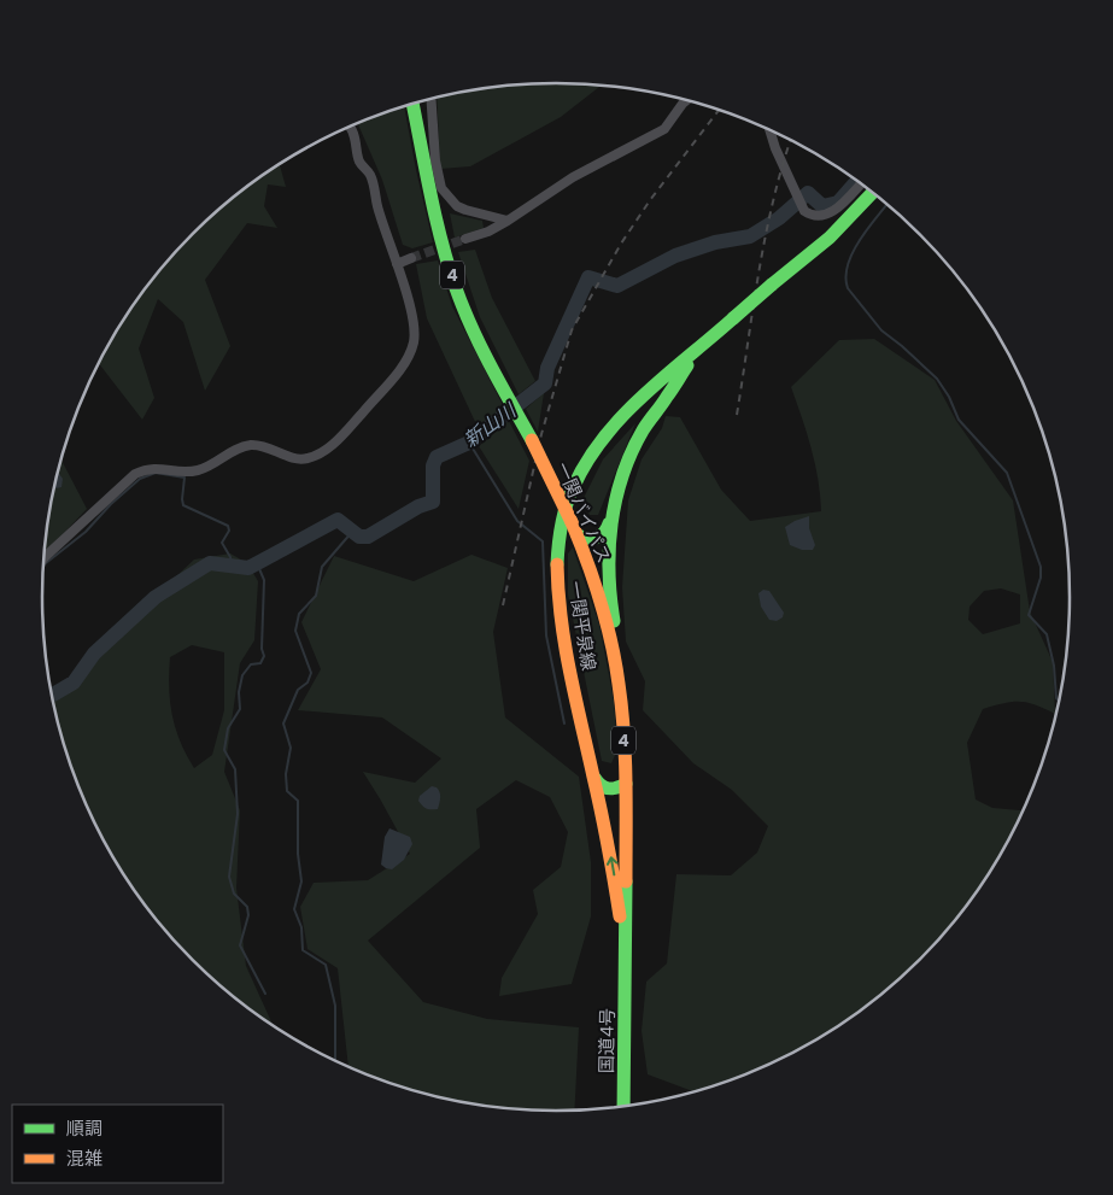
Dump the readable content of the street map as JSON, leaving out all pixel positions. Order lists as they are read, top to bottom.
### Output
{
  "streets": {
    "main road": [
      "4",
      "一関バイパス",
      "一関平泉線",
      "国道4号"
    ]
  },
  "crossings": [
    ["一関バイパス", "一関平泉線"],
    ["一関バイパス", "国道4号"],
    ["一関平泉線", "国道4号"]
  ],
  "water": ["新山川"],
  "legend": ["順調", "混雑"]
}
